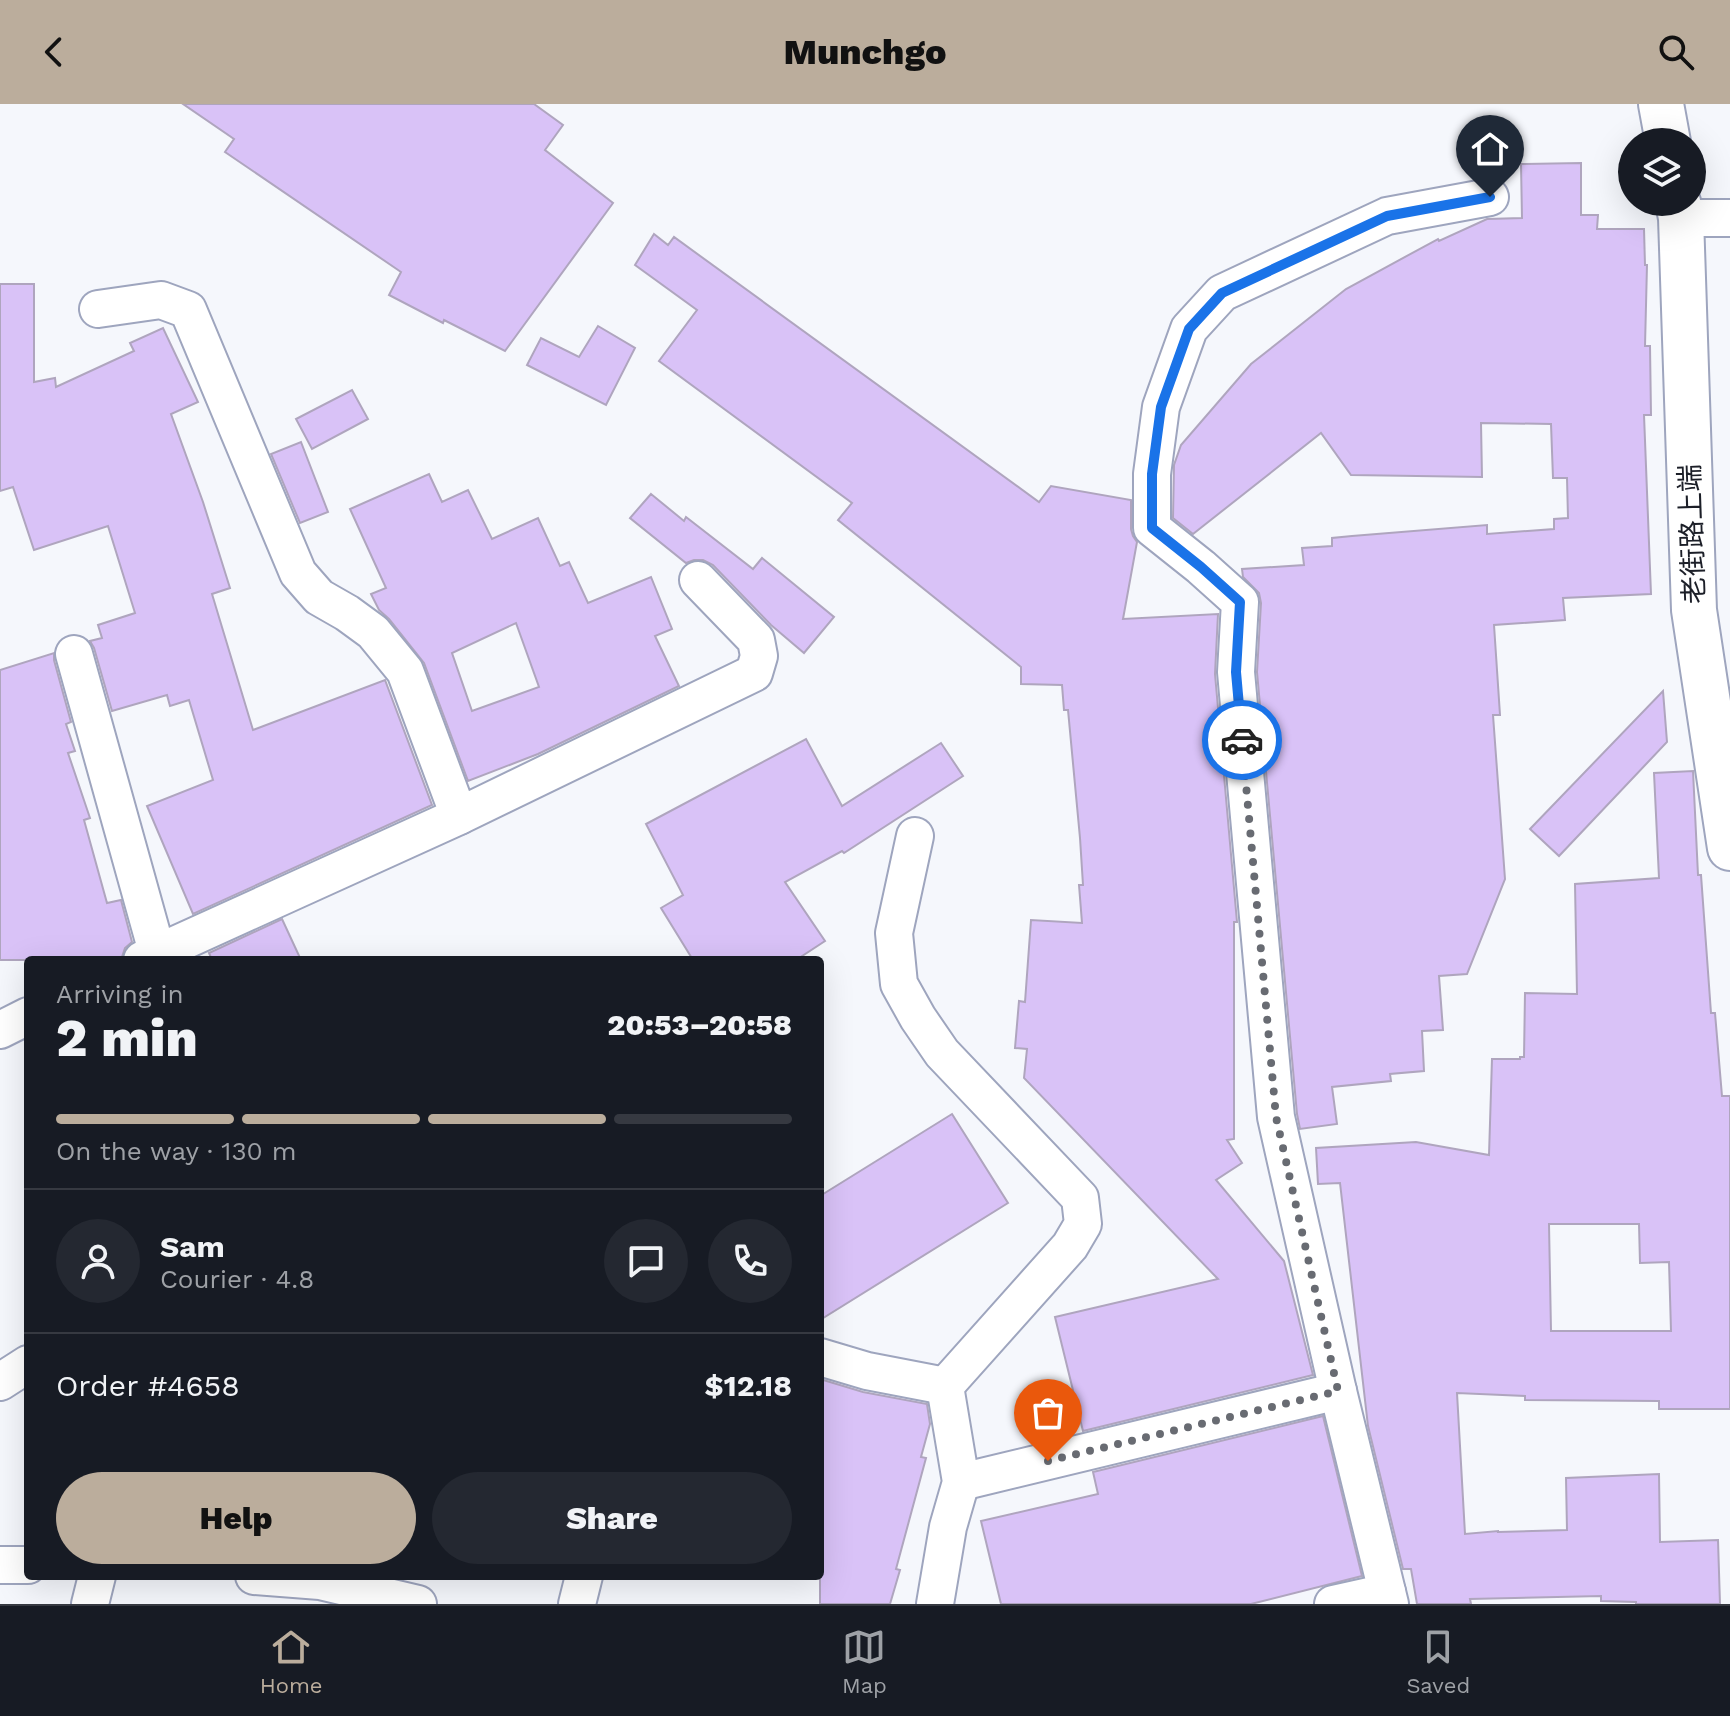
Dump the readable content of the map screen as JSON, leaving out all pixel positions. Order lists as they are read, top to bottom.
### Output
{
  "streets": {
    "main road": ["老街路上端"]
  },
  "page": {
    "header": "Munchgo",
    "heading": ["2 min", "Arriving in", "20:53–20:58"],
    "panel": [
      "Sam",
      "Courier · 4.8",
      "Order #4658",
      "$12.18"
    ],
    "bar": "On the way · 130 m",
    "buttons": ["Help", "Share"],
    "tabs": ["Home", "Map", "Saved"]
  }
}
